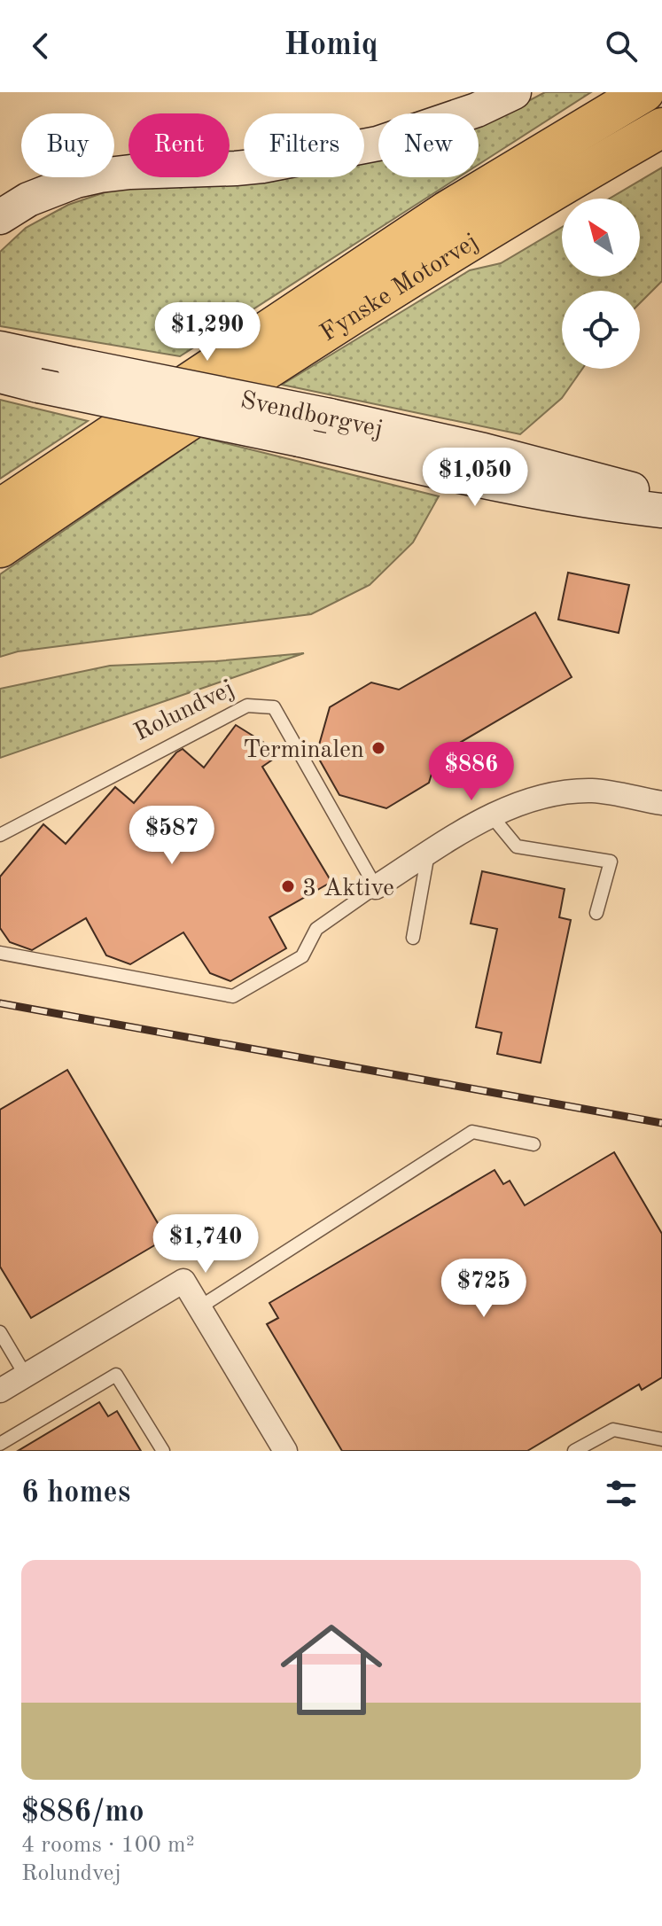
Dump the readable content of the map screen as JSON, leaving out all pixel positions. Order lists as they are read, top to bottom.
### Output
{
  "streets": {
    "highway": ["Fynske Motorvej"],
    "main road": ["Svendborgvej"],
    "lane": ["Rolundvej"]
  },
  "places": ["Terminalen", "3 Aktive"],
  "north": "top left",
  "page": {
    "header": "Homiq",
    "chip": [
      "Buy",
      "Rent",
      "Filters",
      "New"
    ],
    "price": [
      "$1,290",
      "$1,050",
      "$886",
      "$587",
      "$1,740",
      "$725"
    ],
    "heading": "6 homes",
    "list": [
      {
        "name": "$886/mo",
        "note": "4 rooms · 100 m² · Rolundvej"
      }
    ]
  }
}
